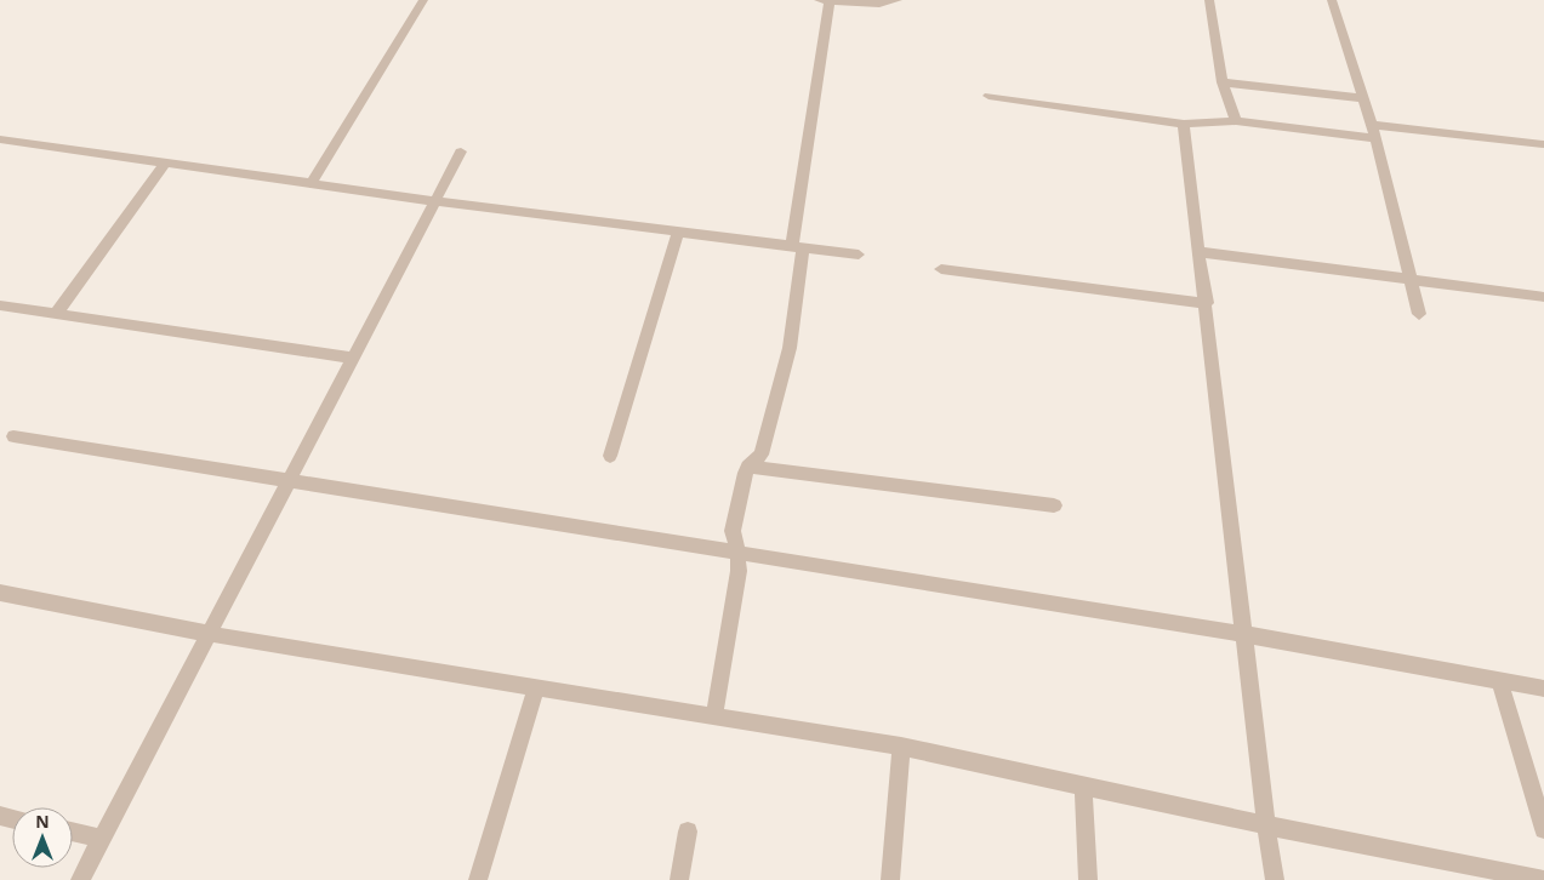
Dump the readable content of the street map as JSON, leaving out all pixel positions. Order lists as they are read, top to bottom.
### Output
{
  "north": "top"
}
